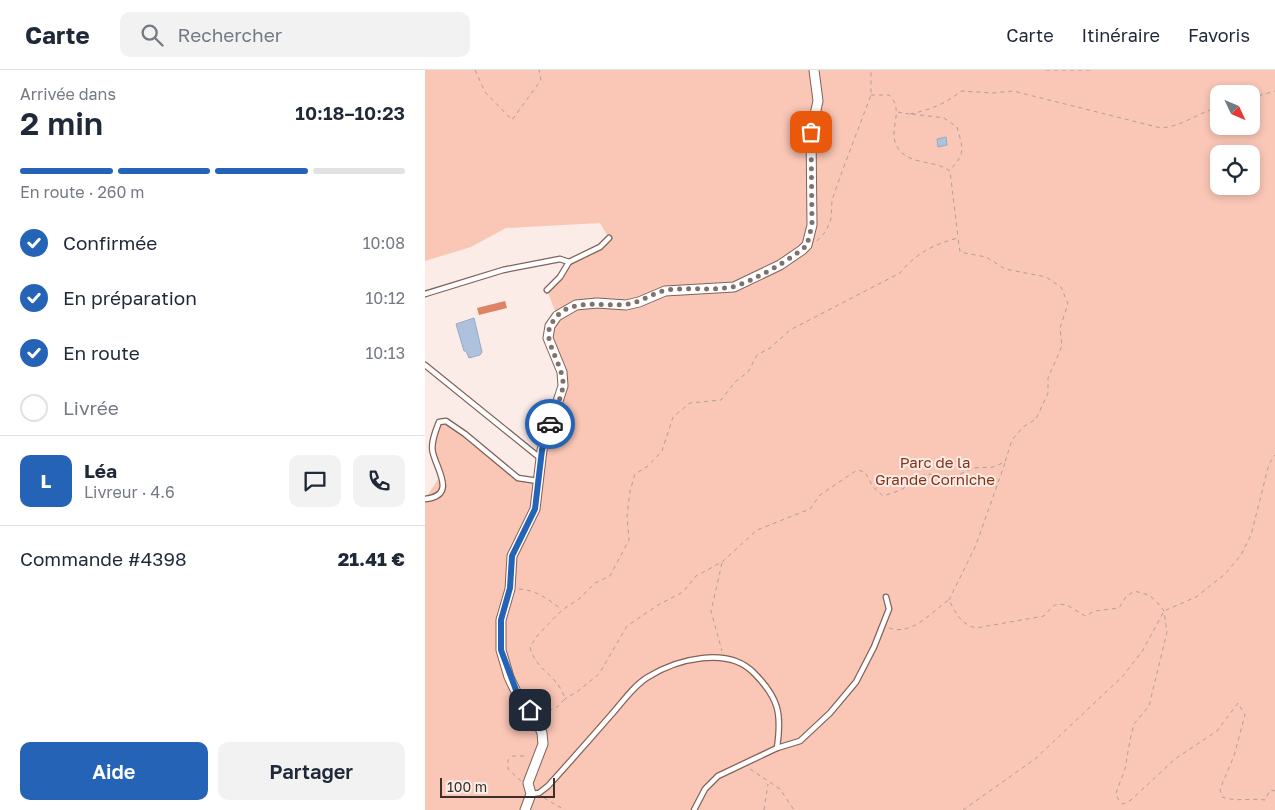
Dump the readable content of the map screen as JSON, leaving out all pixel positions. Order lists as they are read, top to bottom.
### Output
{
  "parks": ["Parc de la Grande Corniche"],
  "scale_bar": "100 m",
  "north": "bottom right",
  "page": {
    "header": "Carte",
    "search": "Rechercher",
    "nav": ["Carte", "Itinéraire", "Favoris"],
    "heading": ["2 min", "Arrivée dans", "10:18–10:23"],
    "panel": [
      "Léa",
      "Livreur · 4.6",
      "Commande #4398",
      "21.41 €"
    ],
    "bar": "En route · 260 m",
    "list": [
      ["Confirmée", "10:08"],
      ["En préparation", "10:12"],
      ["En route", "10:13"],
      "Livrée"
    ],
    "round": "L",
    "buttons": ["Aide", "Partager"],
    "scale": "100 m"
  }
}
